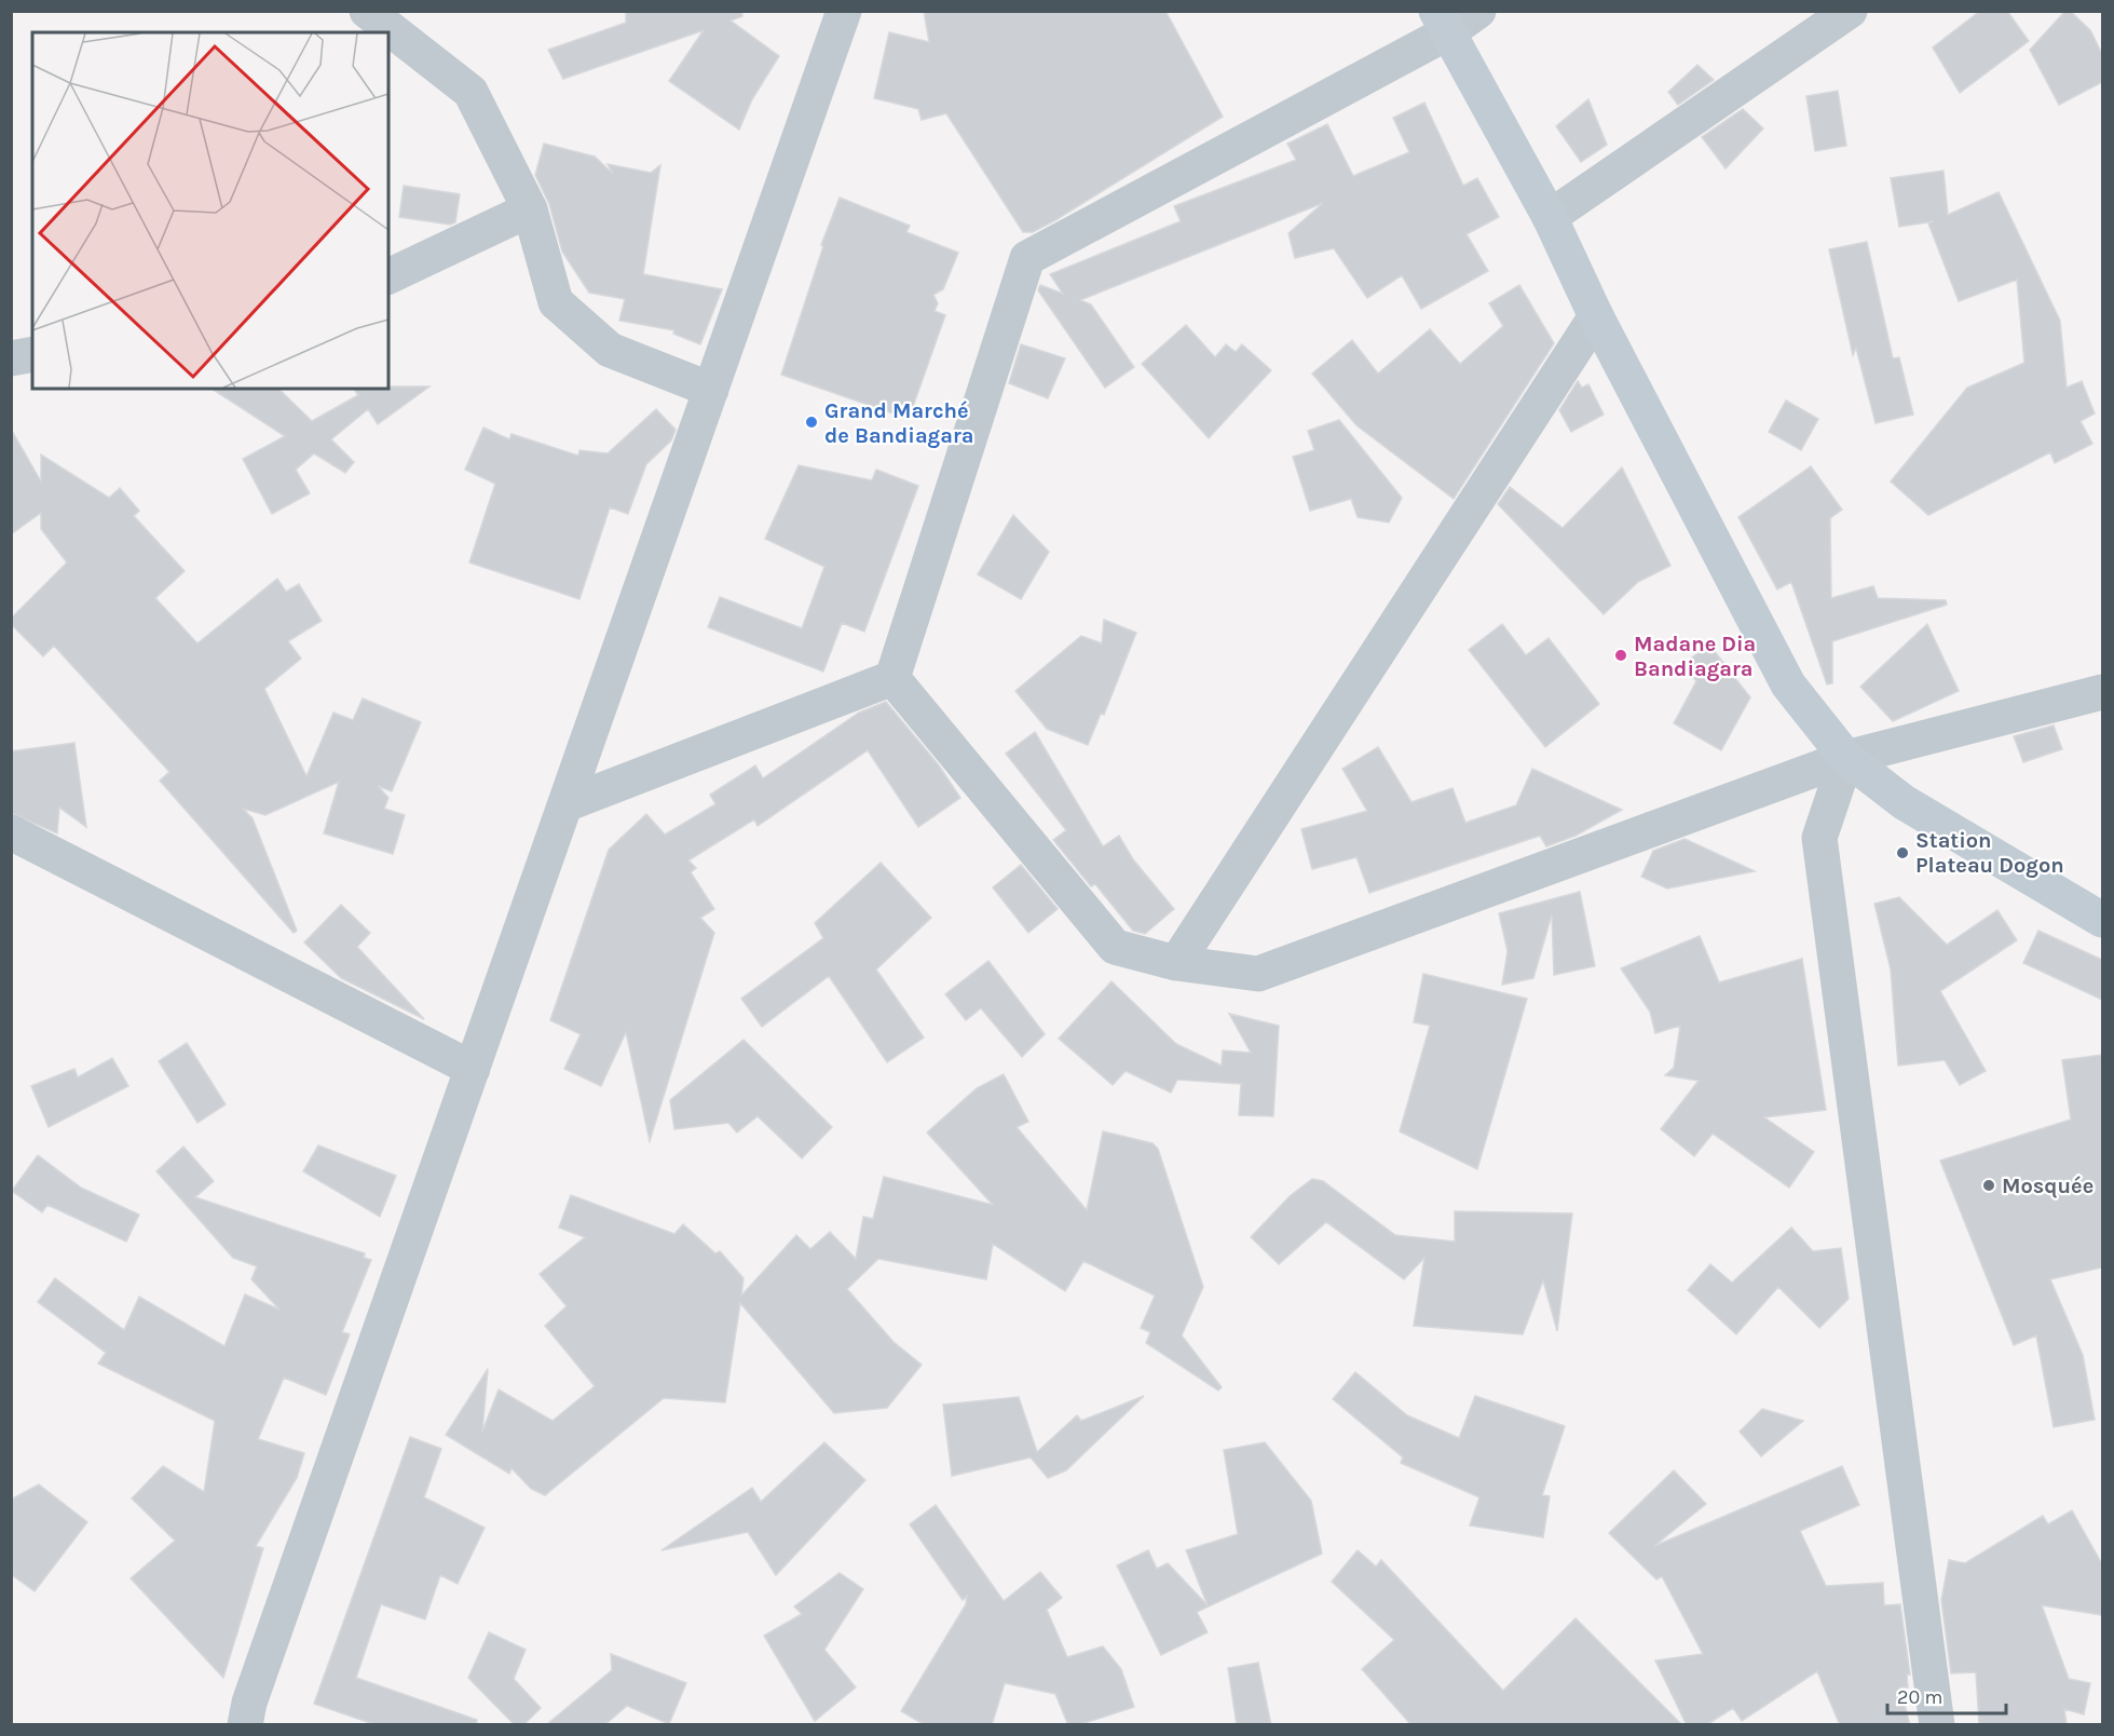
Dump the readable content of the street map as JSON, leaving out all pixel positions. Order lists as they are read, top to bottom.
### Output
{
  "places": [
    "Grand Marché de Bandiagara",
    "Madane Dia Bandiagara",
    "Station Plateau Dogon",
    "Mosquée"
  ],
  "scale_bar": "20 m"
}
